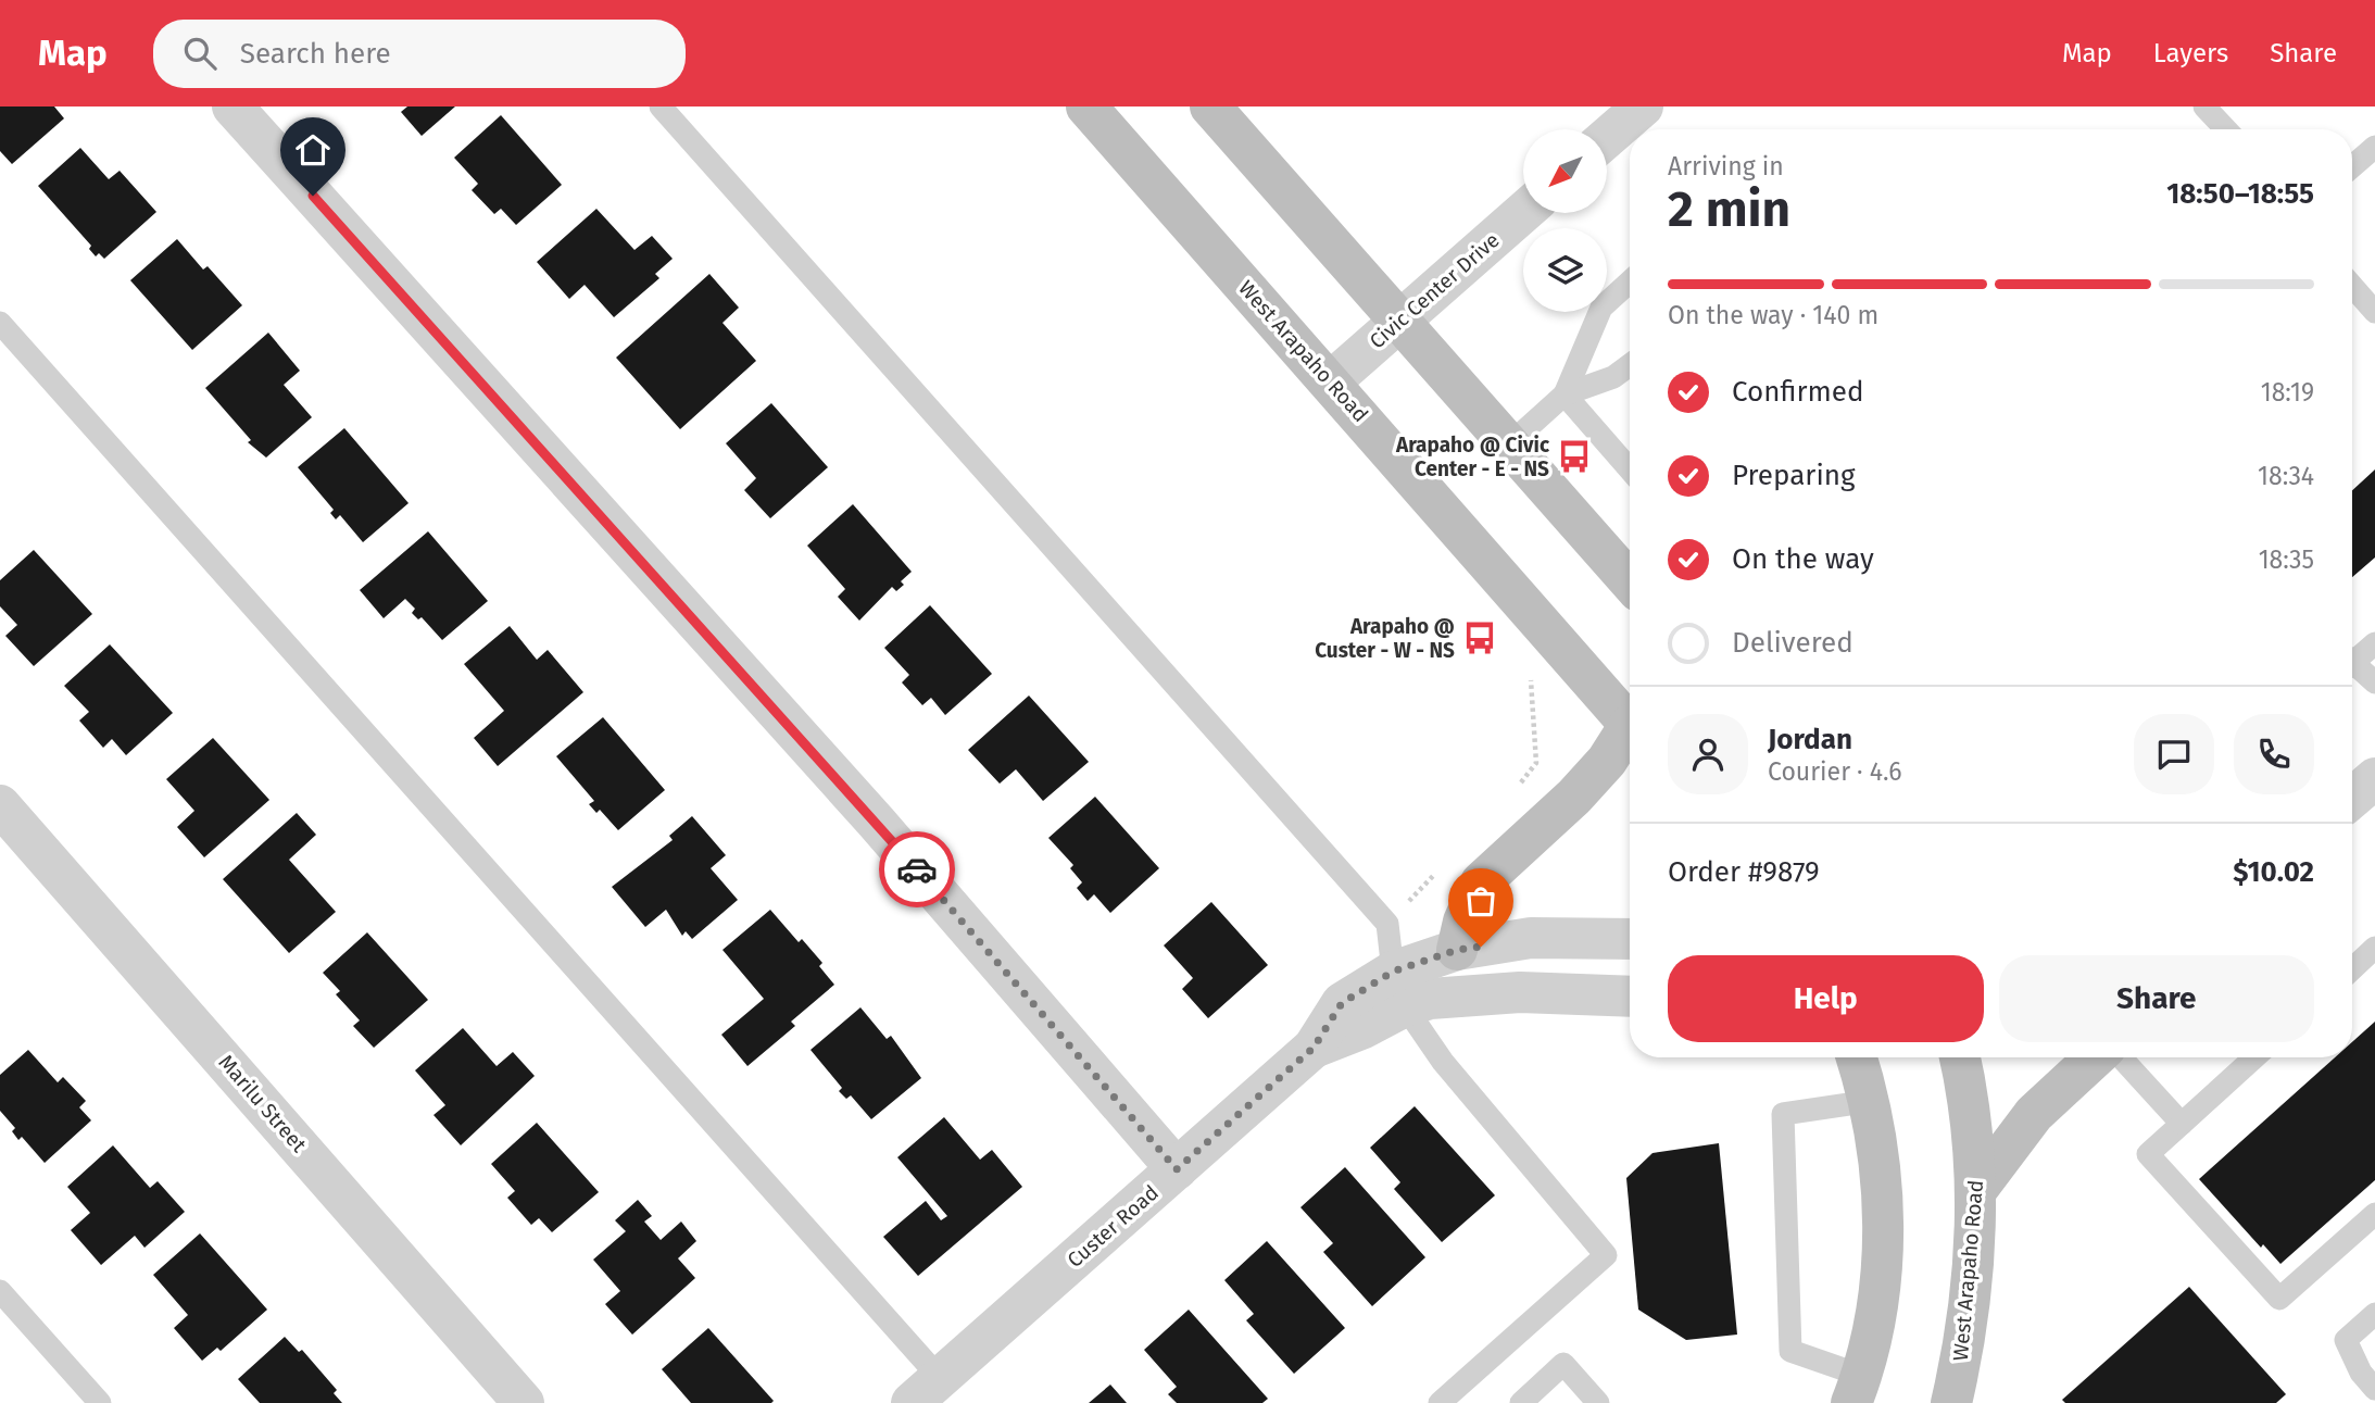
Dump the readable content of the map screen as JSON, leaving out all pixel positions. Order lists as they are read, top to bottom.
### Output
{
  "streets": {
    "main road": ["West Arapaho Road"],
    "street": ["Civic Center Drive", "Marilu Street", "Custer Road"]
  },
  "crossings": [
    ["Civic Center Drive", "West Arapaho Road"]
  ],
  "places": {
    "bus stop": ["Arapaho @ Civic Center - E - NS", "Arapaho @ Custer - W - NS"]
  },
  "north": "bottom left",
  "page": {
    "header": "Map",
    "search": "Search here",
    "nav": ["Map", "Layers", "Share"],
    "heading": ["2 min", "Arriving in", "18:50–18:55"],
    "panel": [
      "Jordan",
      "Courier · 4.6",
      "Order #9879",
      "$10.02"
    ],
    "bar": "On the way · 140 m",
    "list": [
      ["Confirmed", "18:19"],
      ["Preparing", "18:34"],
      ["On the way", "18:35"],
      "Delivered"
    ],
    "buttons": ["Help", "Share"]
  }
}
